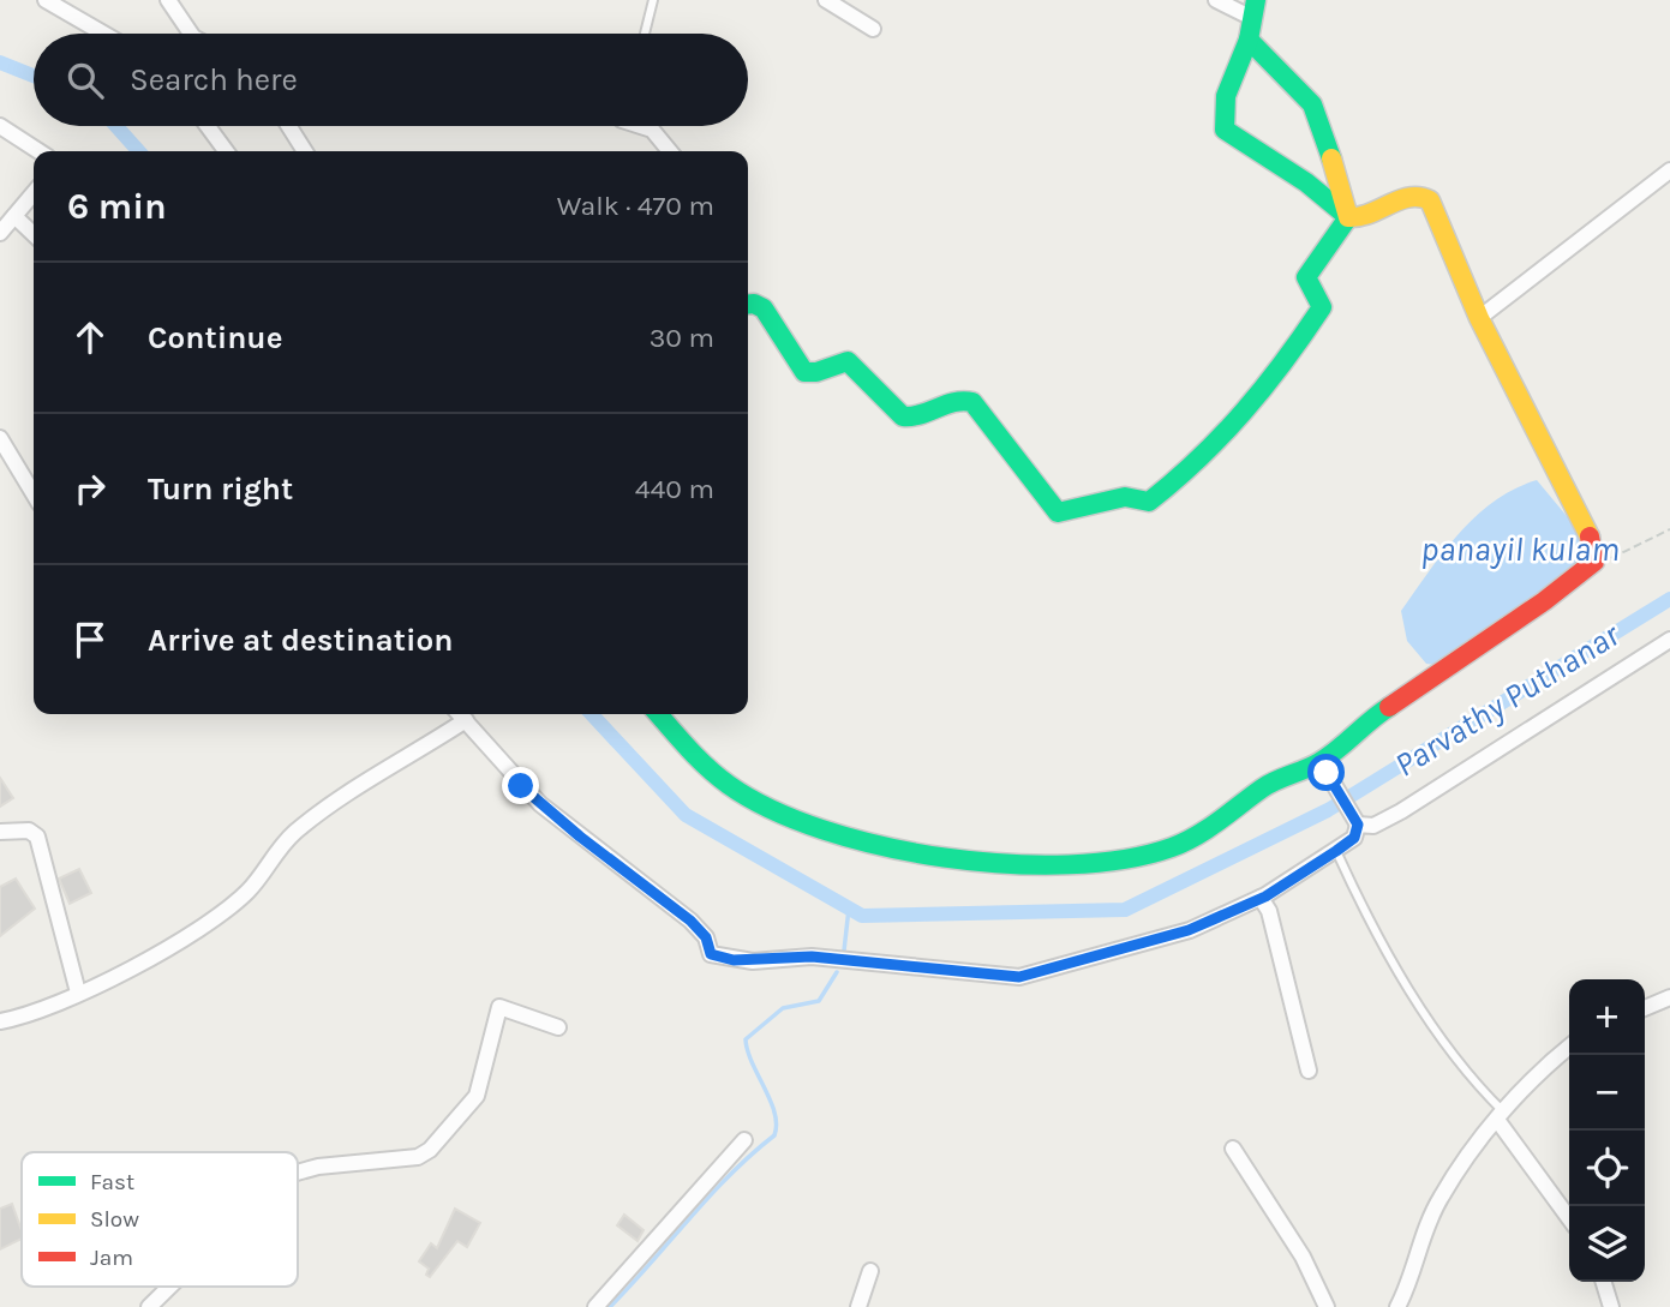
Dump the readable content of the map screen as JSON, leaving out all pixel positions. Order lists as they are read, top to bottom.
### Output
{
  "water": ["panayil kulam", "Parvathy Puthanar"],
  "legend": ["Fast", "Slow", "Jam"],
  "page": {
    "search": "Search here",
    "heading": ["6 min", "Walk · 470 m"],
    "list": [
      ["Continue", "30 m"],
      ["Turn right", "440 m"],
      "Arrive at destination"
    ],
    "map_buttons": ["+", "−"]
  }
}
